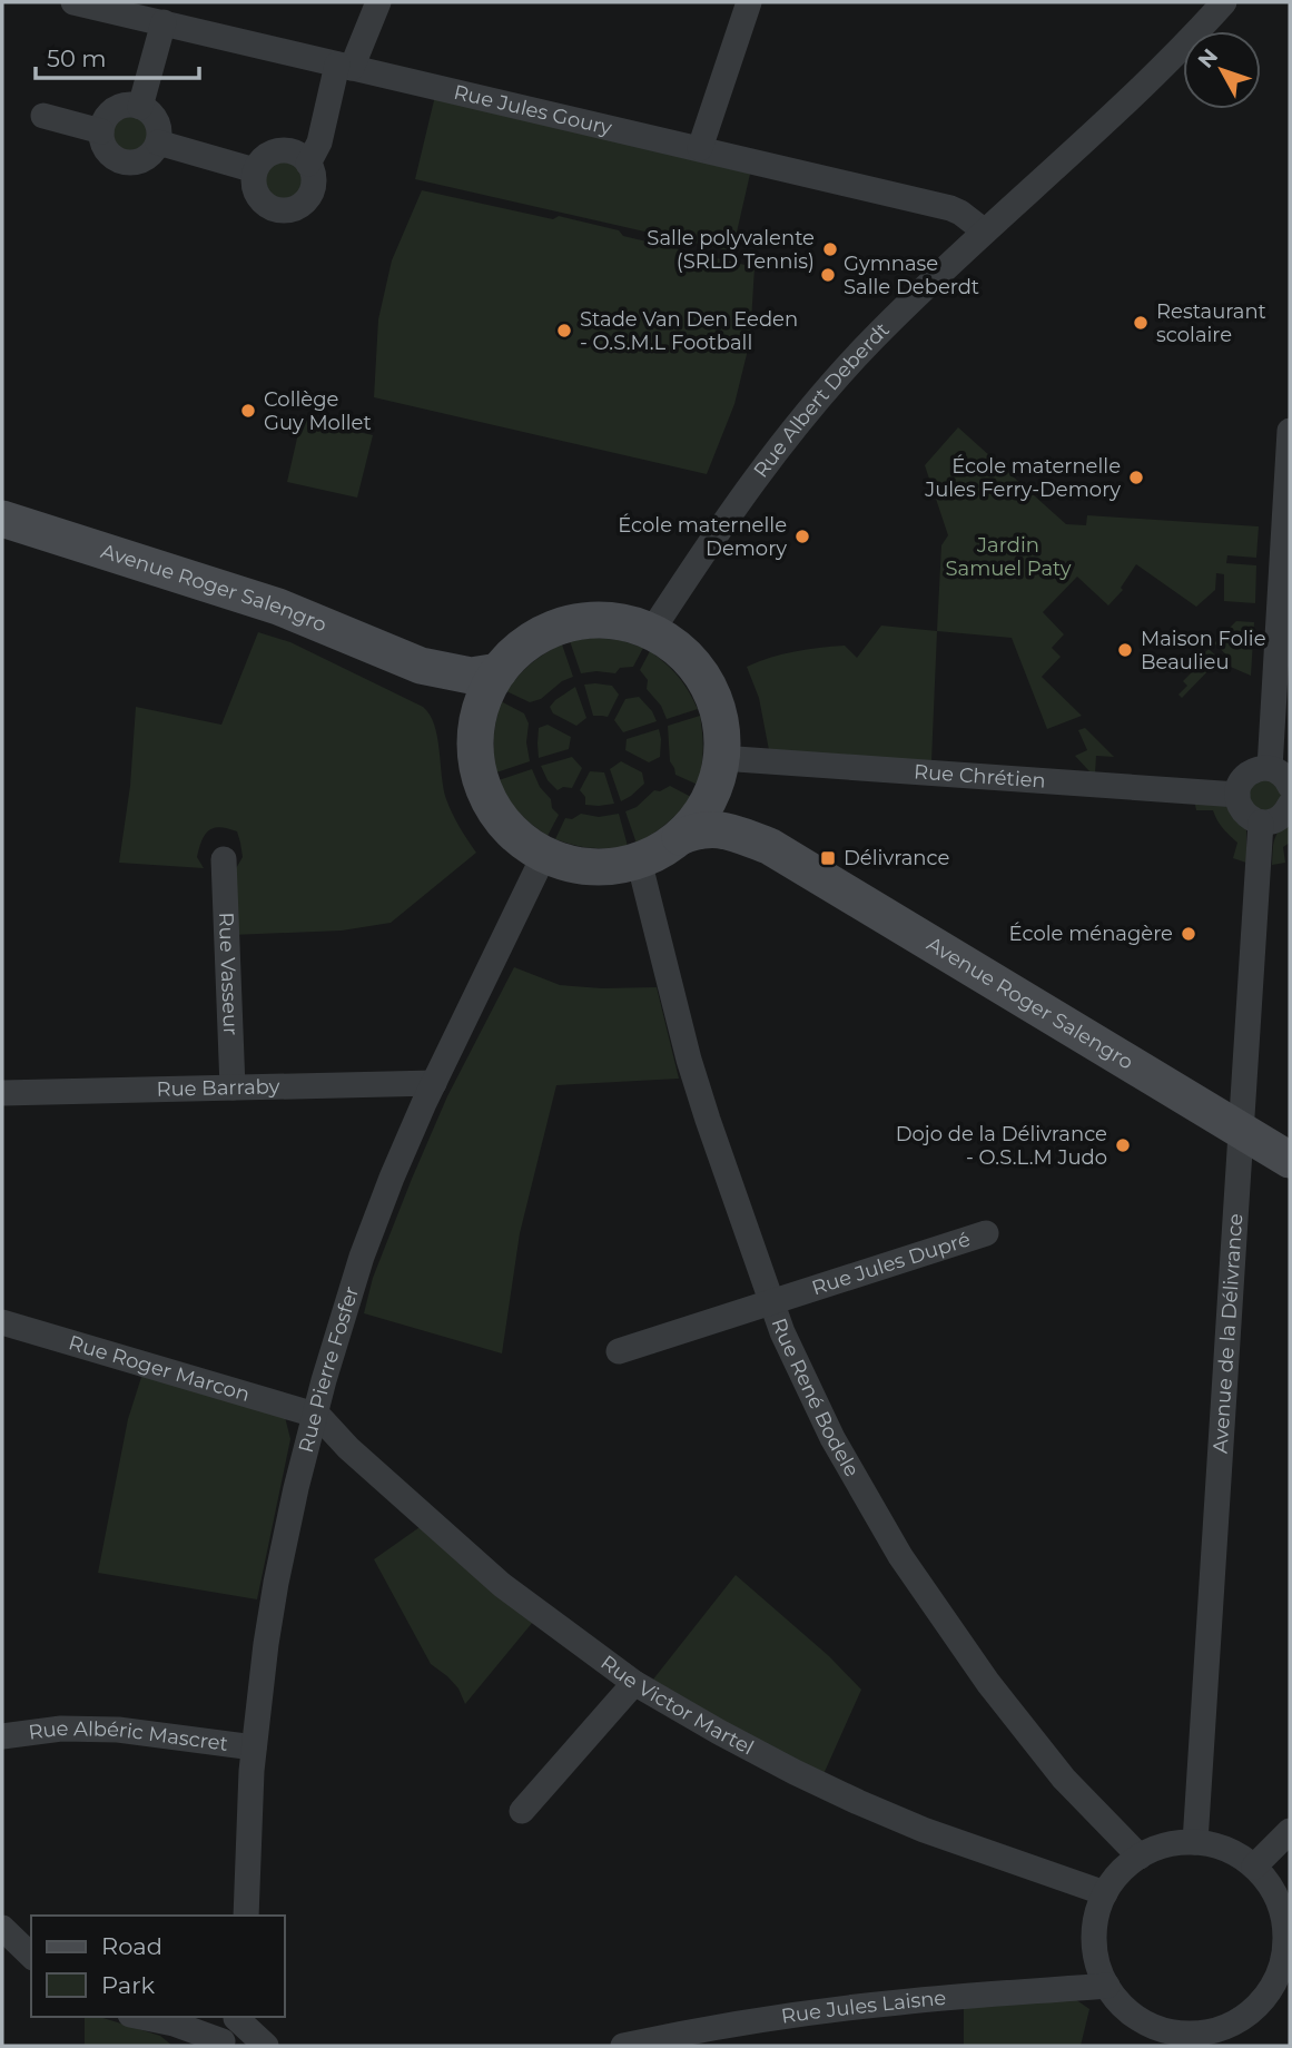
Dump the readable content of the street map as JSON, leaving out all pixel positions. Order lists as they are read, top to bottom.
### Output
{
  "streets": {
    "street": [
      "Rue Jules Goury",
      "Rue Albert Deberdt",
      "Avenue Roger Salengro",
      "Rue Chrétien",
      "Rue Vasseur",
      "Rue Barraby",
      "Rue Jules Dupré",
      "Avenue de la Délivrance",
      "Rue Roger Marcon",
      "Rue Pierre Fosfer",
      "Rue René Bodele",
      "Rue Victor Martel",
      "Rue Albéric Mascret",
      "Rue Jules Laisne"
    ]
  },
  "crossings": [
    ["Rue Jules Goury", "Rue Albert Deberdt"],
    ["Rue Albert Deberdt", "Avenue Roger Salengro"],
    ["Rue Albert Deberdt", "Rue Chrétien"],
    ["Rue Albert Deberdt", "Rue Pierre Fosfer"],
    ["Rue Albert Deberdt", "Rue René Bodele"],
    ["Avenue Roger Salengro", "Rue Chrétien"],
    ["Avenue Roger Salengro", "Avenue de la Délivrance"],
    ["Avenue Roger Salengro", "Rue Pierre Fosfer"],
    ["Avenue Roger Salengro", "Rue René Bodele"],
    ["Rue Chrétien", "Rue Pierre Fosfer"],
    ["Rue Chrétien", "Rue René Bodele"],
    ["Rue Vasseur", "Rue Barraby"],
    ["Rue Barraby", "Rue Pierre Fosfer"],
    ["Rue Jules Dupré", "Rue René Bodele"],
    ["Avenue de la Délivrance", "Rue René Bodele"],
    ["Avenue de la Délivrance", "Rue Victor Martel"],
    ["Avenue de la Délivrance", "Rue Jules Laisne"],
    ["Rue Roger Marcon", "Rue Pierre Fosfer"],
    ["Rue Roger Marcon", "Rue Victor Martel"],
    ["Rue Pierre Fosfer", "Rue René Bodele"],
    ["Rue Pierre Fosfer", "Rue Victor Martel"],
    ["Rue Pierre Fosfer", "Rue Albéric Mascret"],
    ["Rue René Bodele", "Rue Victor Martel"],
    ["Rue René Bodele", "Rue Jules Laisne"],
    ["Rue Victor Martel", "Rue Jules Laisne"]
  ],
  "parks": ["Jardin Samuel Paty"],
  "places": {
    "other": [
      "Salle polyvalente (SRLD Tennis)",
      "Gymnase Salle Deberdt",
      "Restaurant scolaire",
      "Stade Van Den Eeden - O.S.M.L Football",
      "Collège Guy Mollet",
      "École maternelle Jules Ferry-Demory",
      "École maternelle Demory",
      "Maison Folie Beaulieu",
      "École ménagère",
      "Dojo de la Délivrance - O.S.L.M Judo"
    ],
    "transit": ["Délivrance"]
  },
  "legend": ["Road", "Park"],
  "scale_bar": "50 m",
  "north": "top left"
}
